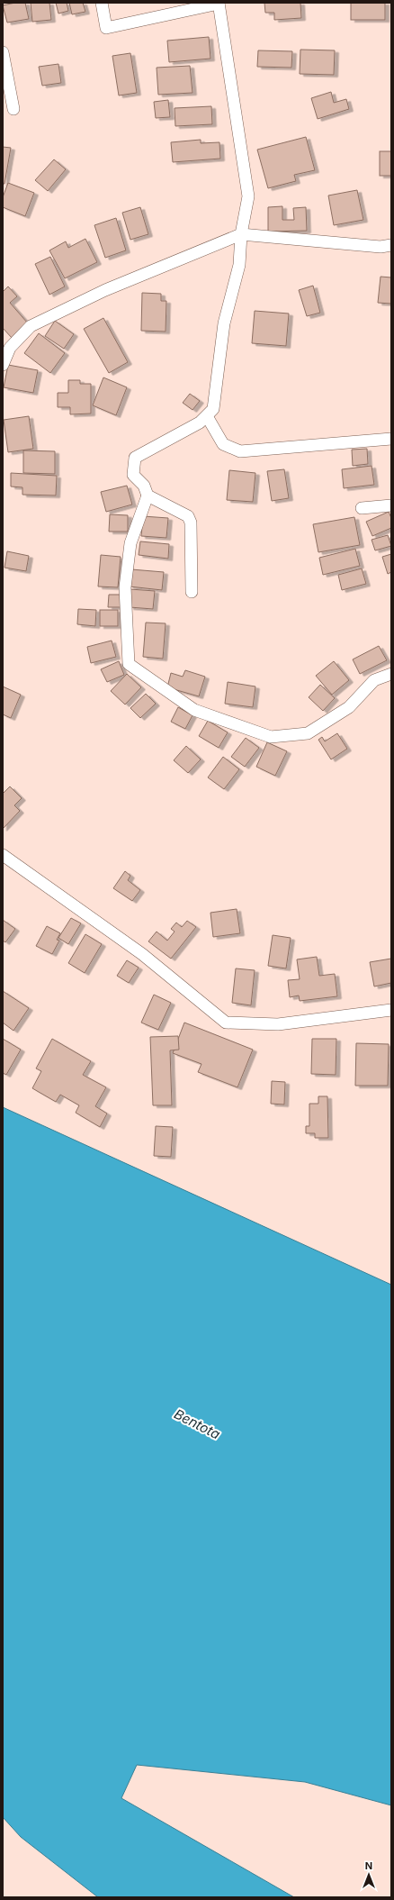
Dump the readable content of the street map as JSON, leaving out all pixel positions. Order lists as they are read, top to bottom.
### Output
{
  "water": ["Bentota"],
  "north": "top"
}
